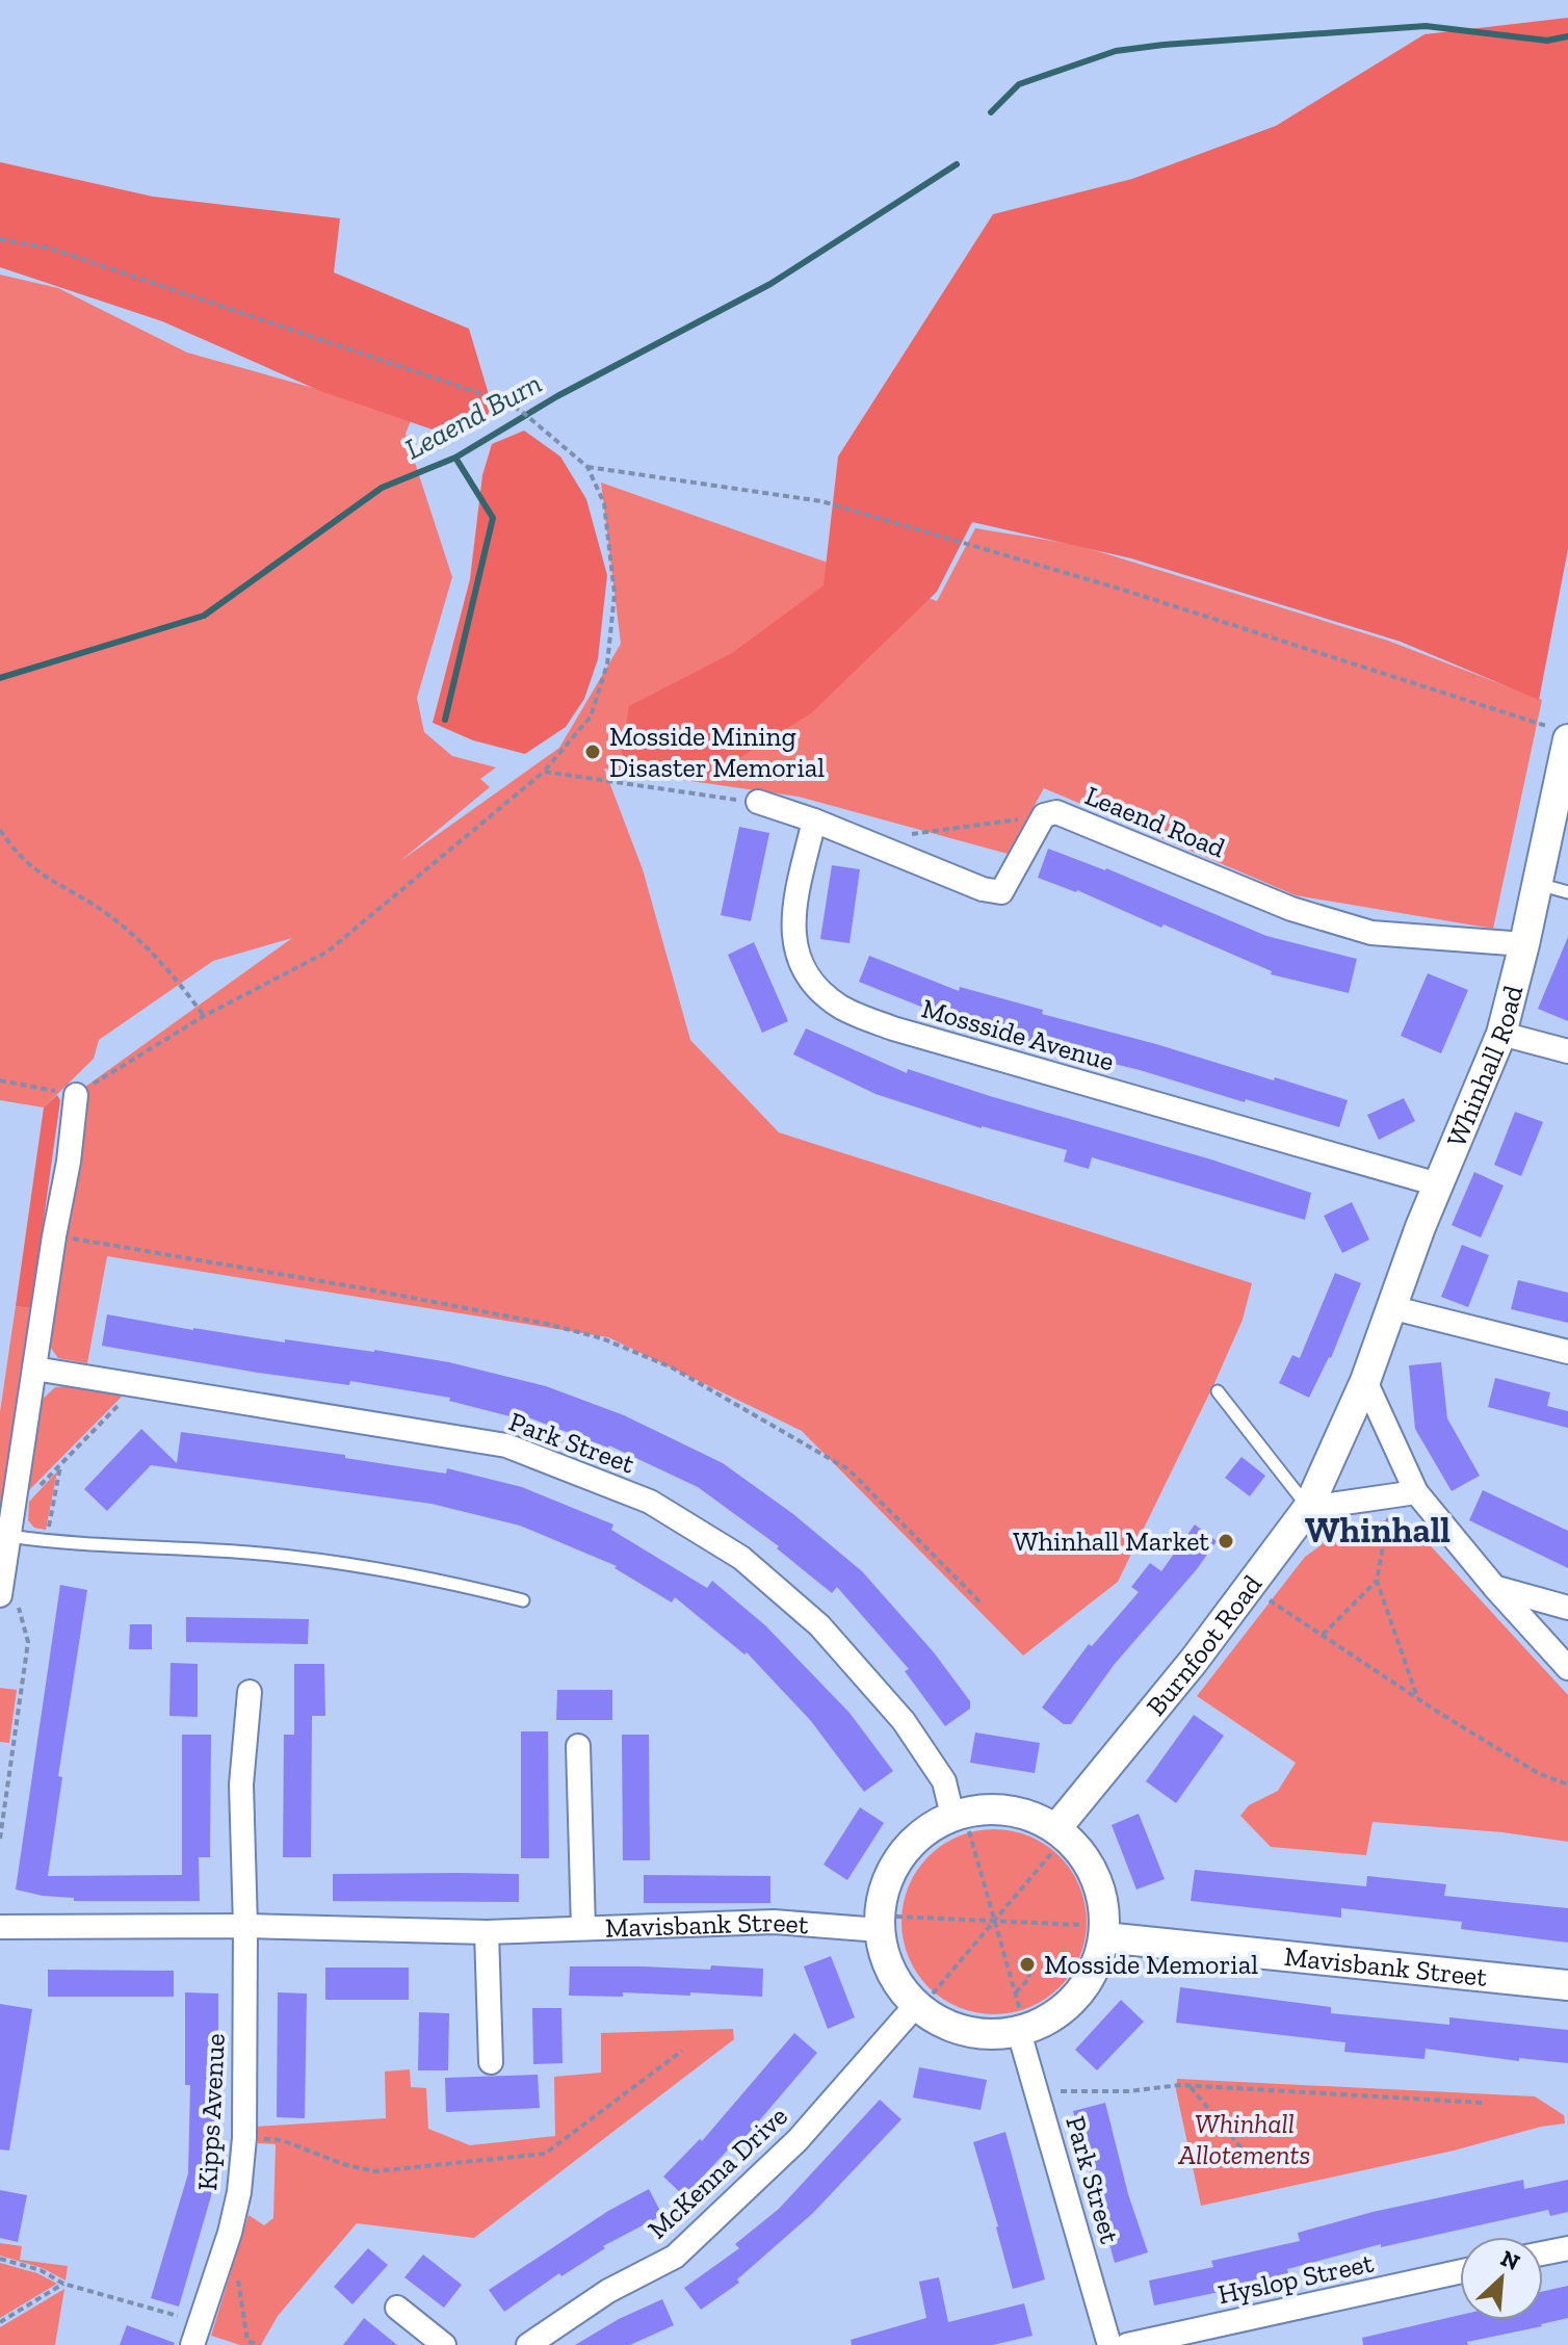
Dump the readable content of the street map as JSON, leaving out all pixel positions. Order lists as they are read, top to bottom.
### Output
{
  "streets": {
    "street": [
      "Leaend Road",
      "Mossside Avenue",
      "Whinhall Road",
      "Park Street",
      "Burnfoot Road",
      "Mavisbank Street",
      "Kipps Avenue",
      "McKenna Drive",
      "Hyslop Street"
    ]
  },
  "crossings": [
    ["Leaend Road", "Mossside Avenue"],
    ["Leaend Road", "Whinhall Road"],
    ["Mossside Avenue", "Whinhall Road"],
    ["Whinhall Road", "Burnfoot Road"],
    ["Mavisbank Street", "Kipps Avenue"]
  ],
  "districts": ["Whinhall"],
  "water": ["Leaend Burn"],
  "parks": ["Whinhall Allotements"],
  "places": ["Mosside Mining Disaster Memorial", "Whinhall Market", "Mosside Memorial"],
  "north": "top right"
}
